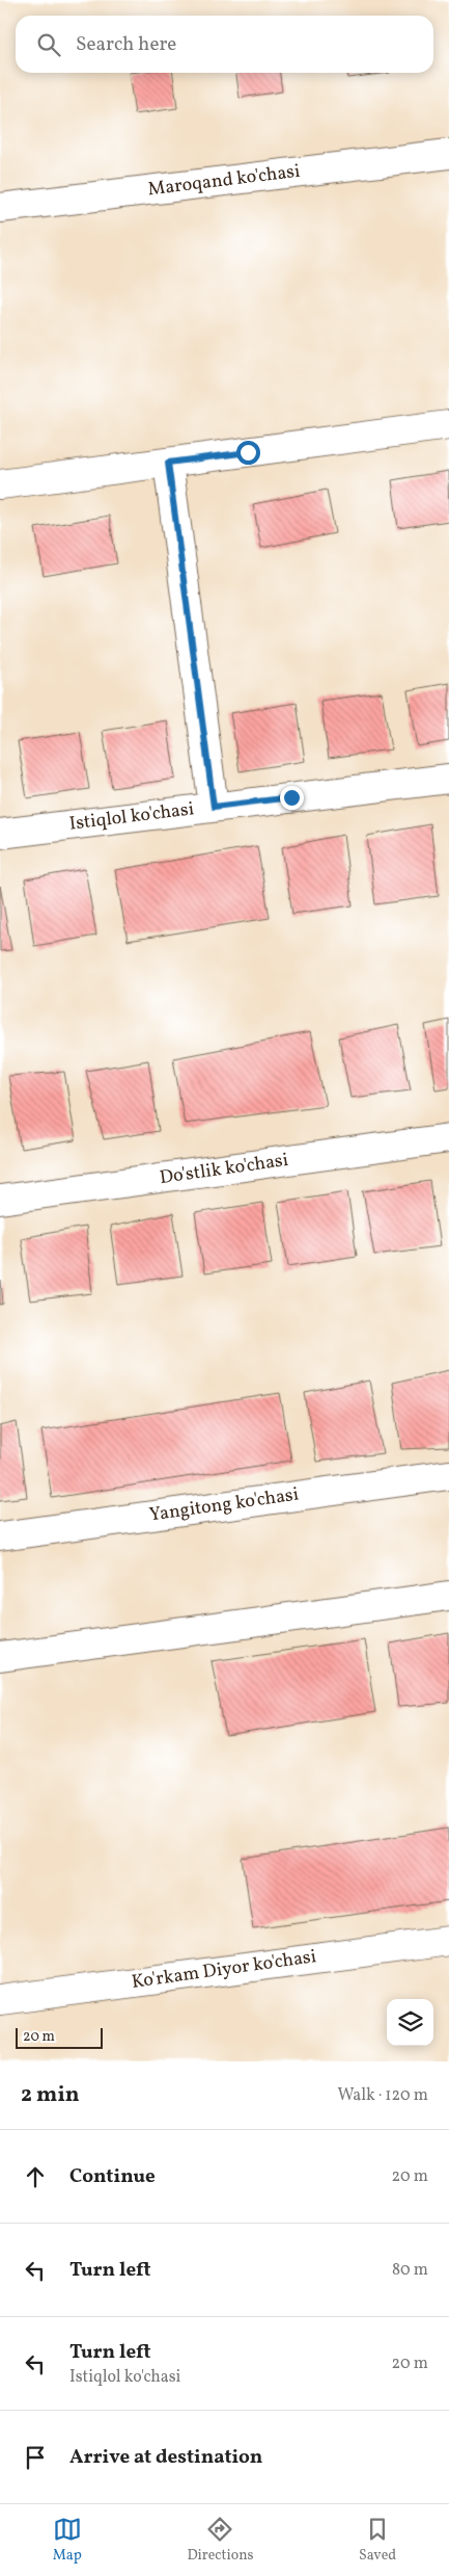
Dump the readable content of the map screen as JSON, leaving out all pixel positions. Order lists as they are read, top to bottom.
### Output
{
  "streets": {
    "street": [
      "Maroqand ko'chasi",
      "Istiqlol ko'chasi",
      "Do'stlik ko'chasi",
      "Yangitong ko'chasi",
      "Ko'rkam Diyor ko'chasi"
    ]
  },
  "scale_bar": "20 m",
  "page": {
    "search": "Search here",
    "scale": "20 m",
    "heading": ["2 min", "Walk · 120 m"],
    "list": [
      ["Continue", "20 m"],
      ["Turn left", "80 m"],
      ["Turn left", "Istiqlol ko'chasi", "20 m"],
      "Arrive at destination"
    ],
    "nav": ["Map", "Directions", "Saved"]
  }
}
